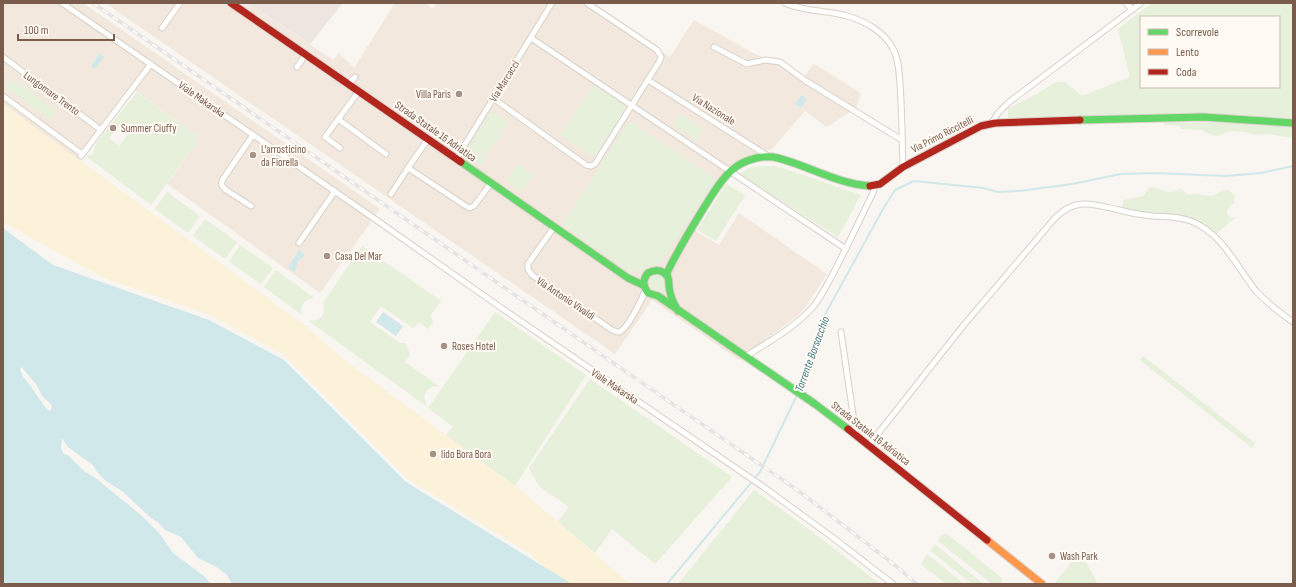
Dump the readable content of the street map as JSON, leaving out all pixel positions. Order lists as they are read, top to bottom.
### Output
{
  "streets": {
    "main road": ["Via Nazionale", "Strada Statale 16 Adriatica", "Via Primo Riccitelli"],
    "street": [
      "Via Marcacci",
      "Lungomare Trento",
      "Viale Makarska",
      "Via Antonio Vivaldi"
    ]
  },
  "crossings": [
    ["Via Marcacci", "Strada Statale 16 Adriatica"],
    ["Via Nazionale", "Via Primo Riccitelli"],
    ["Strada Statale 16 Adriatica", "Via Antonio Vivaldi"]
  ],
  "water": ["Torrente Borsacchio"],
  "places": [
    "Villa Paris",
    "Summer Ciuffy",
    "L'arrosticino da Fiorella",
    "Casa Del Mar",
    "Roses Hotel",
    "lido Bora Bora",
    "Wash Park"
  ],
  "legend": ["Scorrevole", "Lento", "Coda"],
  "scale_bar": "100 m"
}
